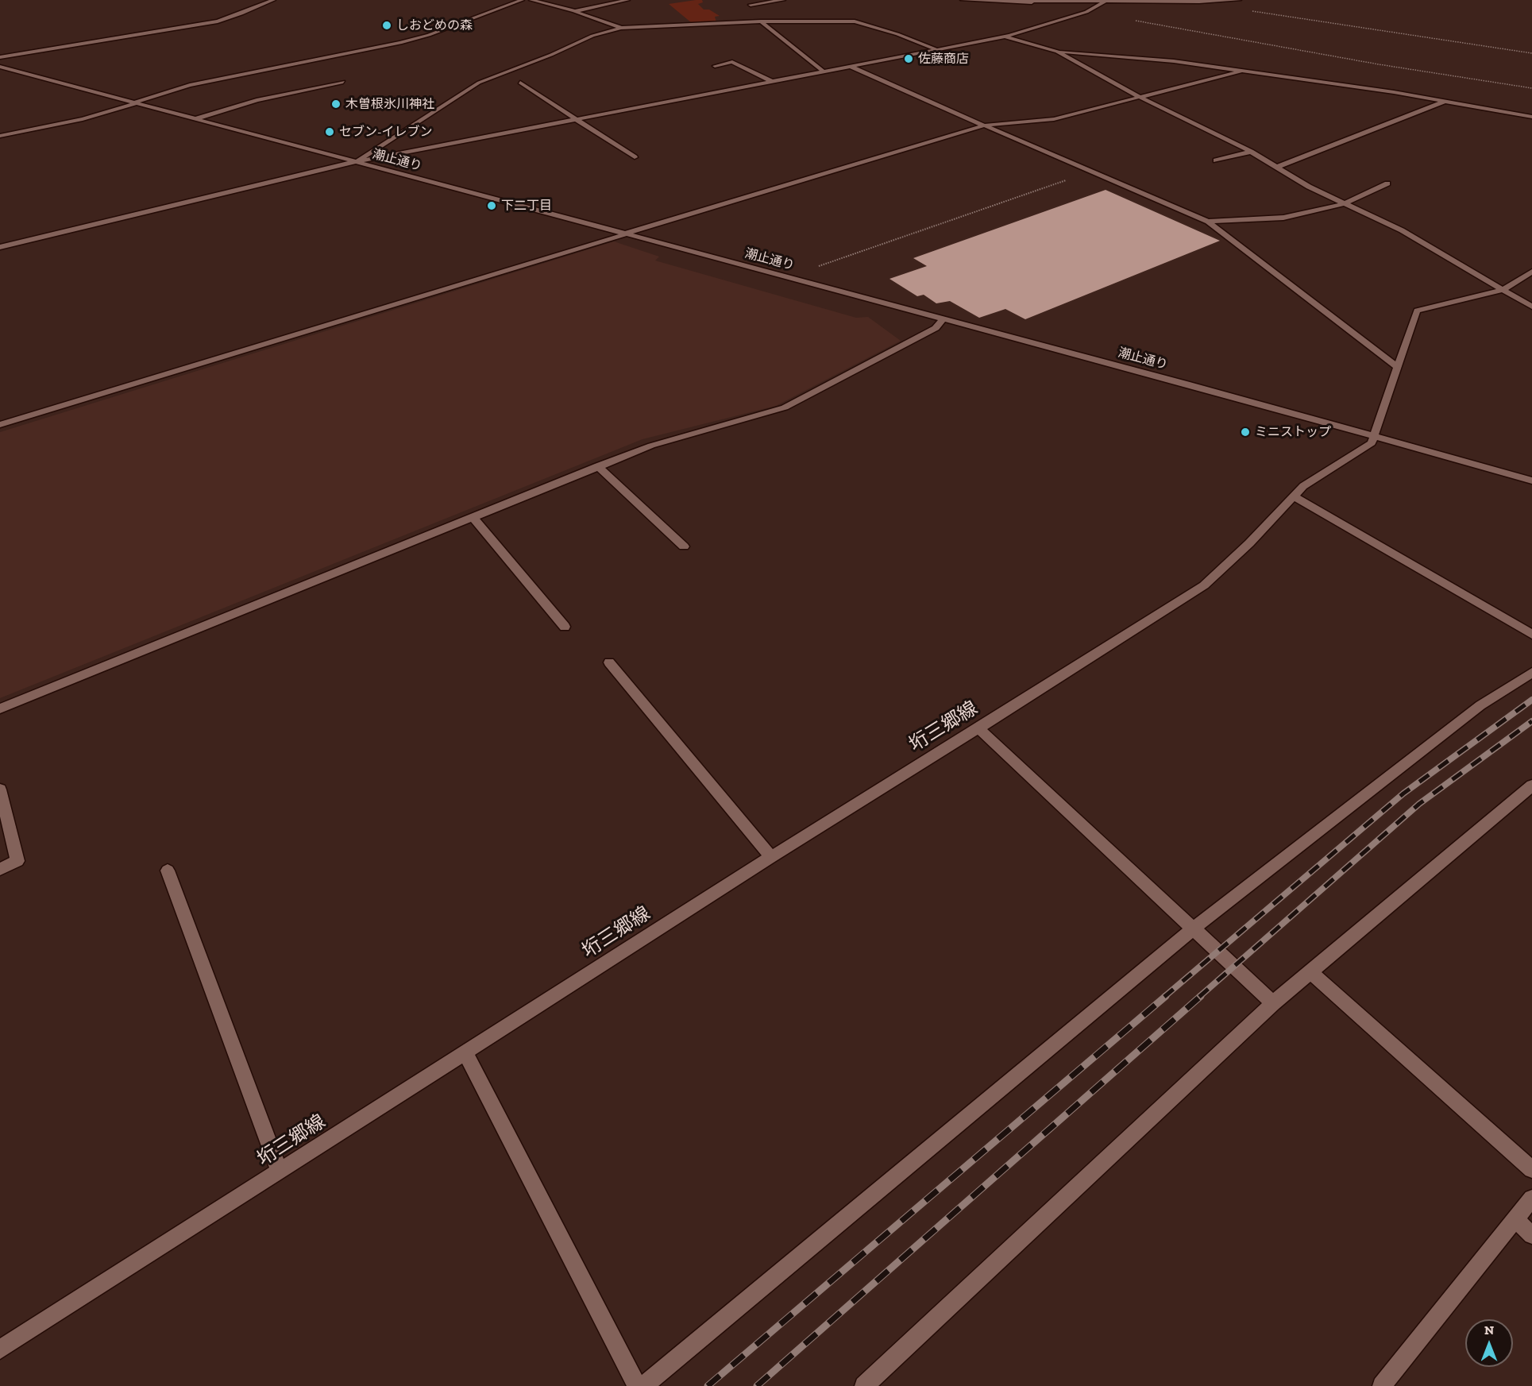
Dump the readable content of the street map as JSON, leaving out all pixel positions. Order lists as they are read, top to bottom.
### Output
{
  "streets": {
    "street": ["潮止通り", "垳三郷線"]
  },
  "crossings": [
    ["潮止通り", "垳三郷線"]
  ],
  "places": [
    "しおどめの森",
    "佐藤商店",
    "木曽根氷川神社",
    "セブン-イレブン",
    "下二丁目",
    "ミニストップ"
  ],
  "north": "top"
}
